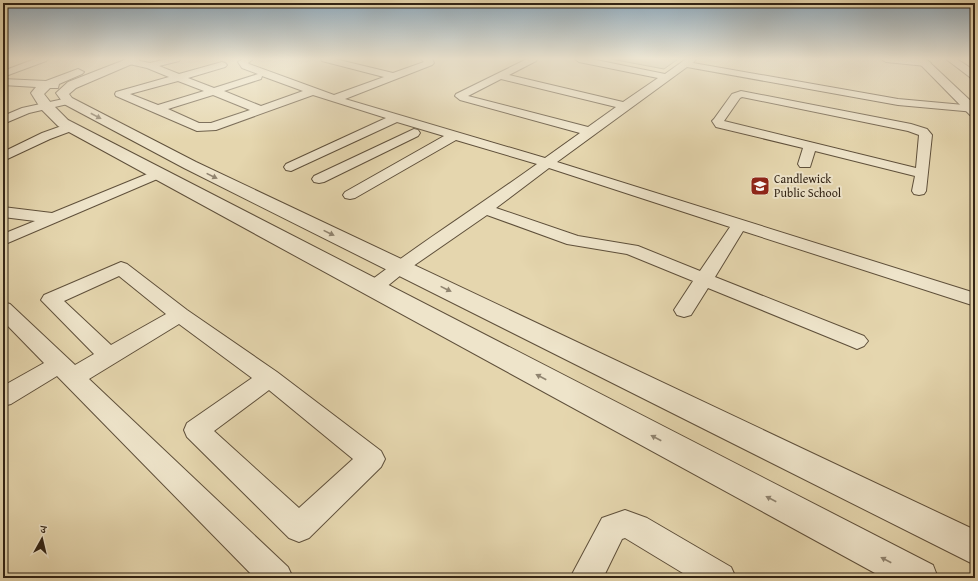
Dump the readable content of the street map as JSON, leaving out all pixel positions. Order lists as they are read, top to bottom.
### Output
{
  "places": {
    "school or university": ["Candlewick Public School"]
  },
  "north": "top"
}
